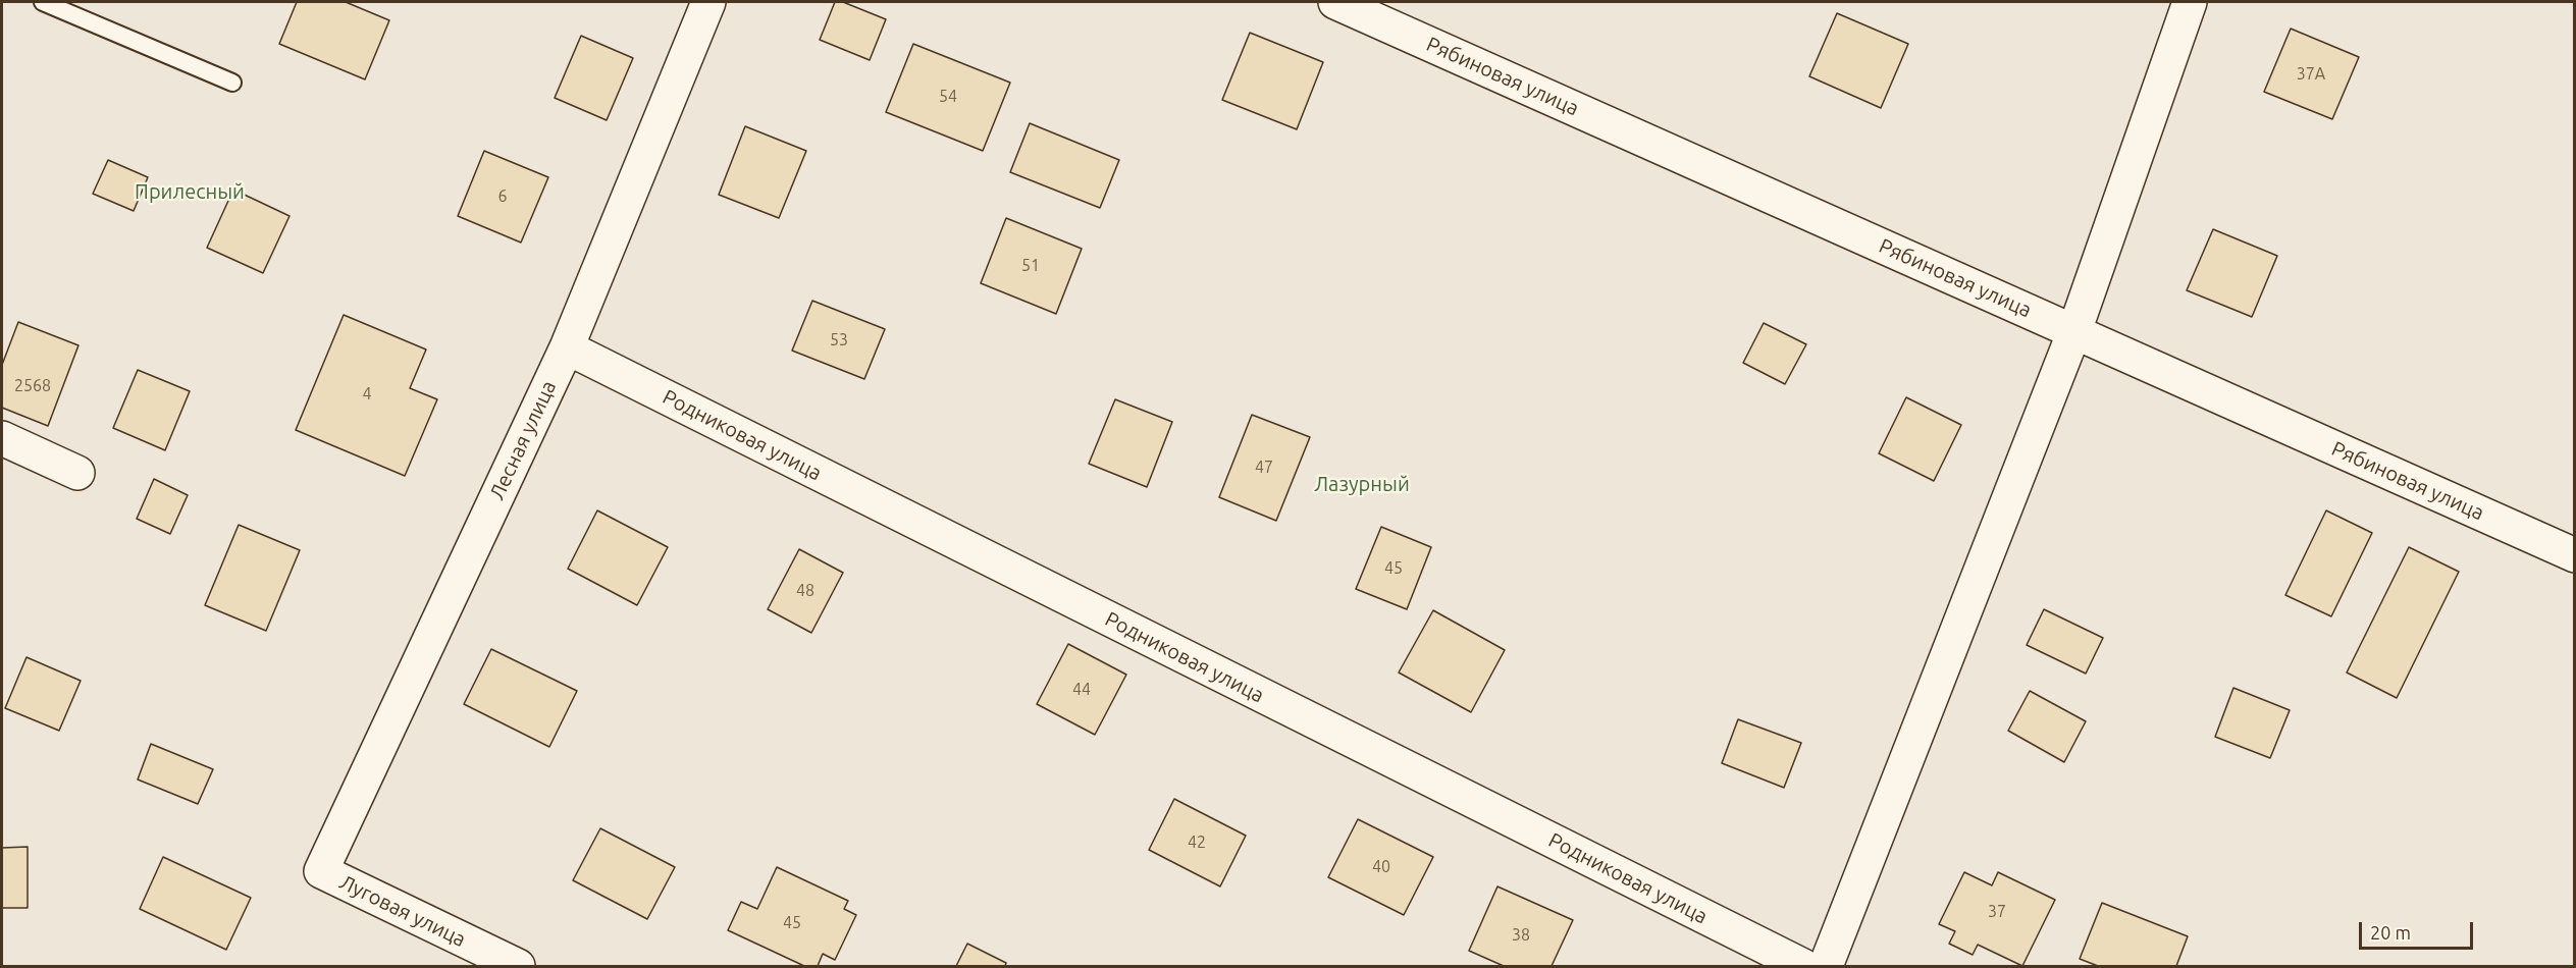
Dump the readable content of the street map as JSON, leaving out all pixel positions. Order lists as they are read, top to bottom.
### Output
{
  "streets": {
    "street": [
      "Рябиновая улица",
      "Родниковая улица",
      "Лесная улица",
      "Луговая улица"
    ]
  },
  "crossings": [
    ["Родниковая улица", "Лесная улица"],
    ["Лесная улица", "Луговая улица"]
  ],
  "parks": ["Прилесный", "Лазурный"],
  "house_numbers": [
    "37А",
    "54",
    "6",
    "51",
    "53",
    "2568",
    "4",
    "47",
    "45",
    "48",
    "44",
    "42",
    "40",
    "37",
    "45",
    "38"
  ],
  "scale_bar": "20 m"
}
